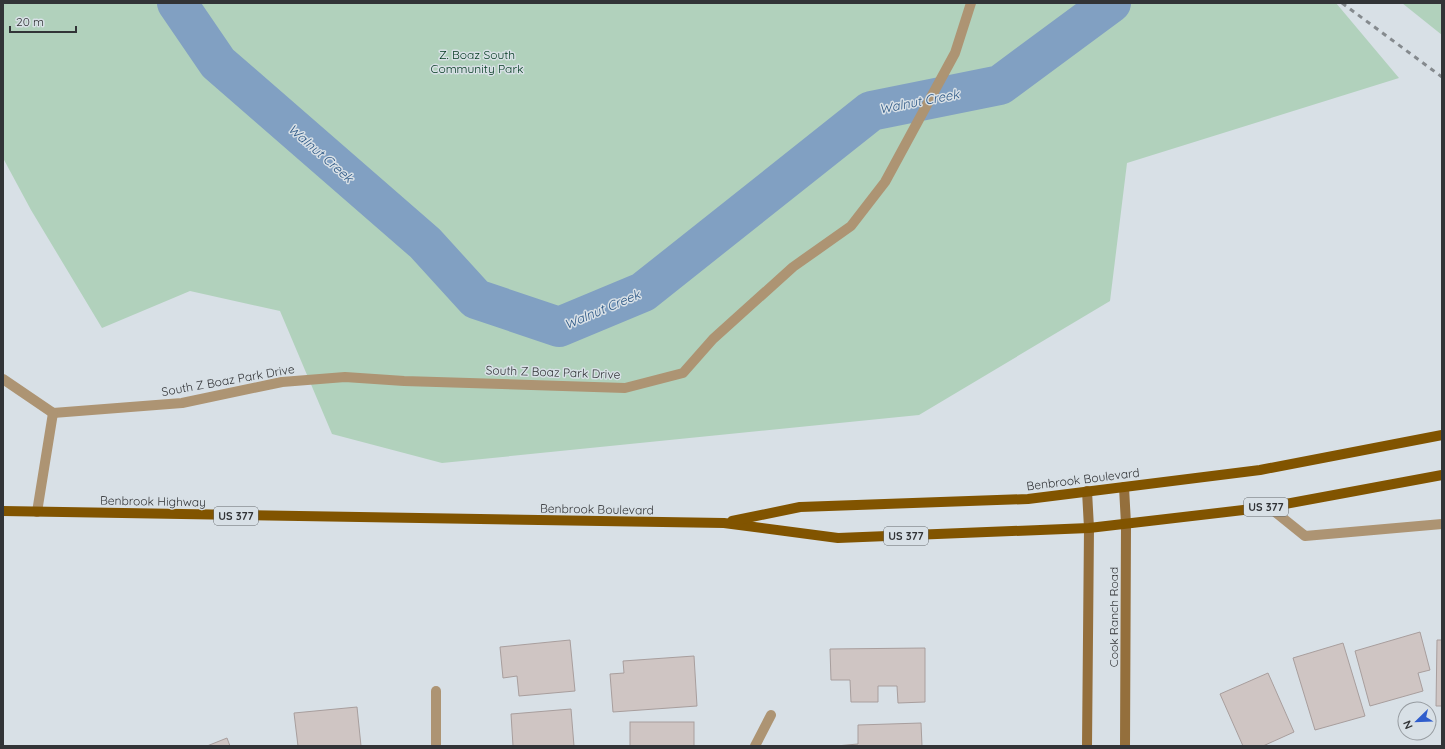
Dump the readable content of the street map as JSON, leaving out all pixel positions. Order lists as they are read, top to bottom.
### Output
{
  "streets": {
    "main road": ["Benbrook Boulevard", "Benbrook Highway", "US 377"],
    "street": ["South Z Boaz Park Drive", "Cook Ranch Road"]
  },
  "crossings": [
    ["Benbrook Boulevard", "Benbrook Highway"],
    ["Benbrook Boulevard", "Cook Ranch Road"]
  ],
  "water": ["Walnut Creek"],
  "parks": ["Z. Boaz South Community Park"],
  "scale_bar": "20 m",
  "north": "bottom left"
}
